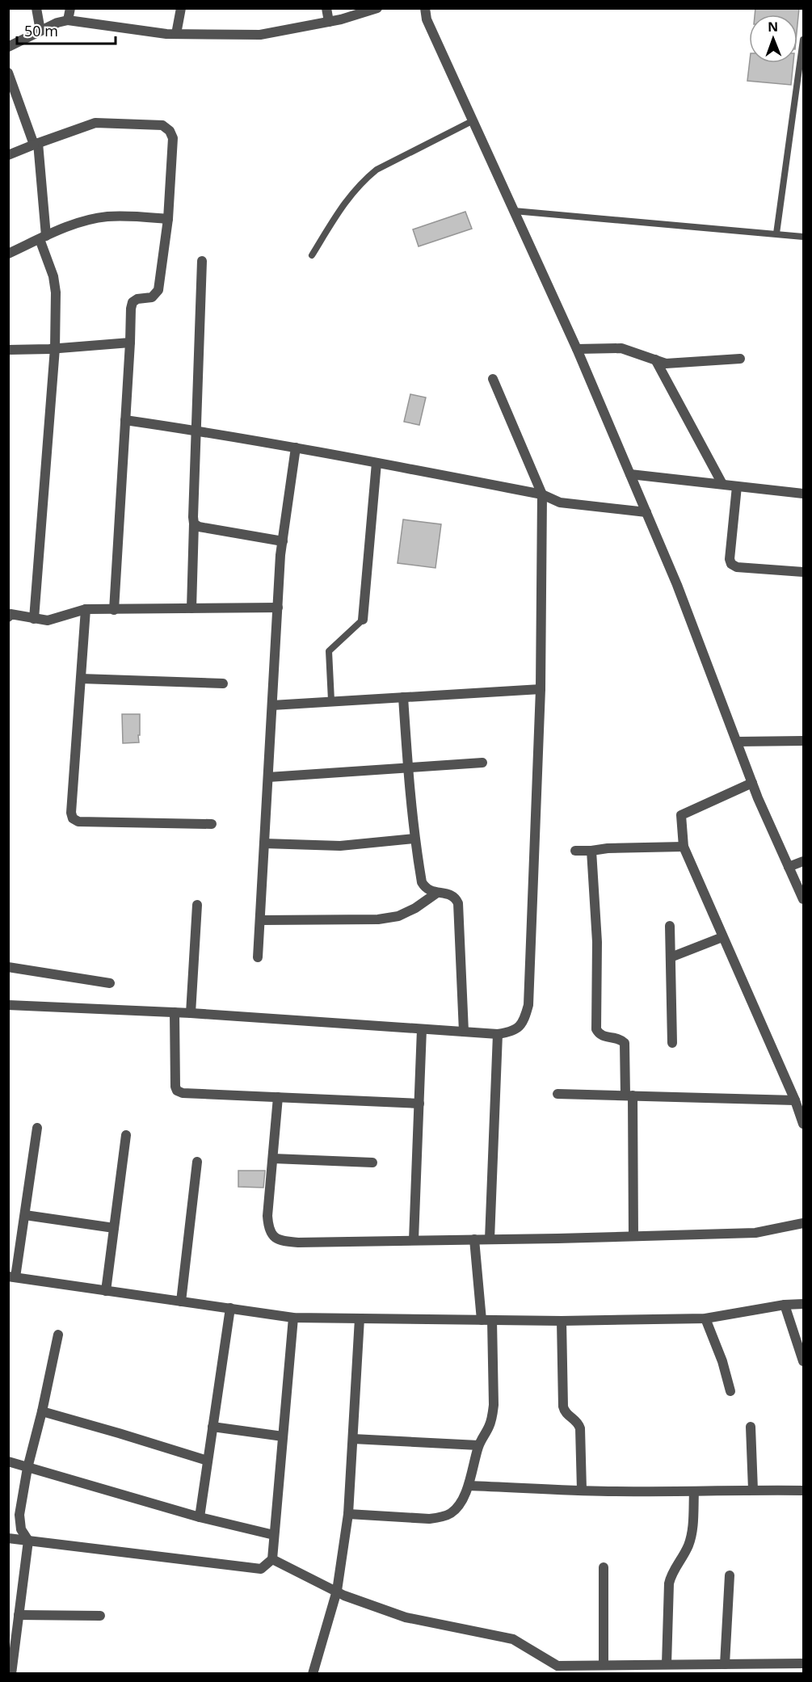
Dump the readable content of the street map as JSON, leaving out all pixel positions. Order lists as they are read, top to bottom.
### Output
{
  "scale_bar": "50 m",
  "north": "top"
}
